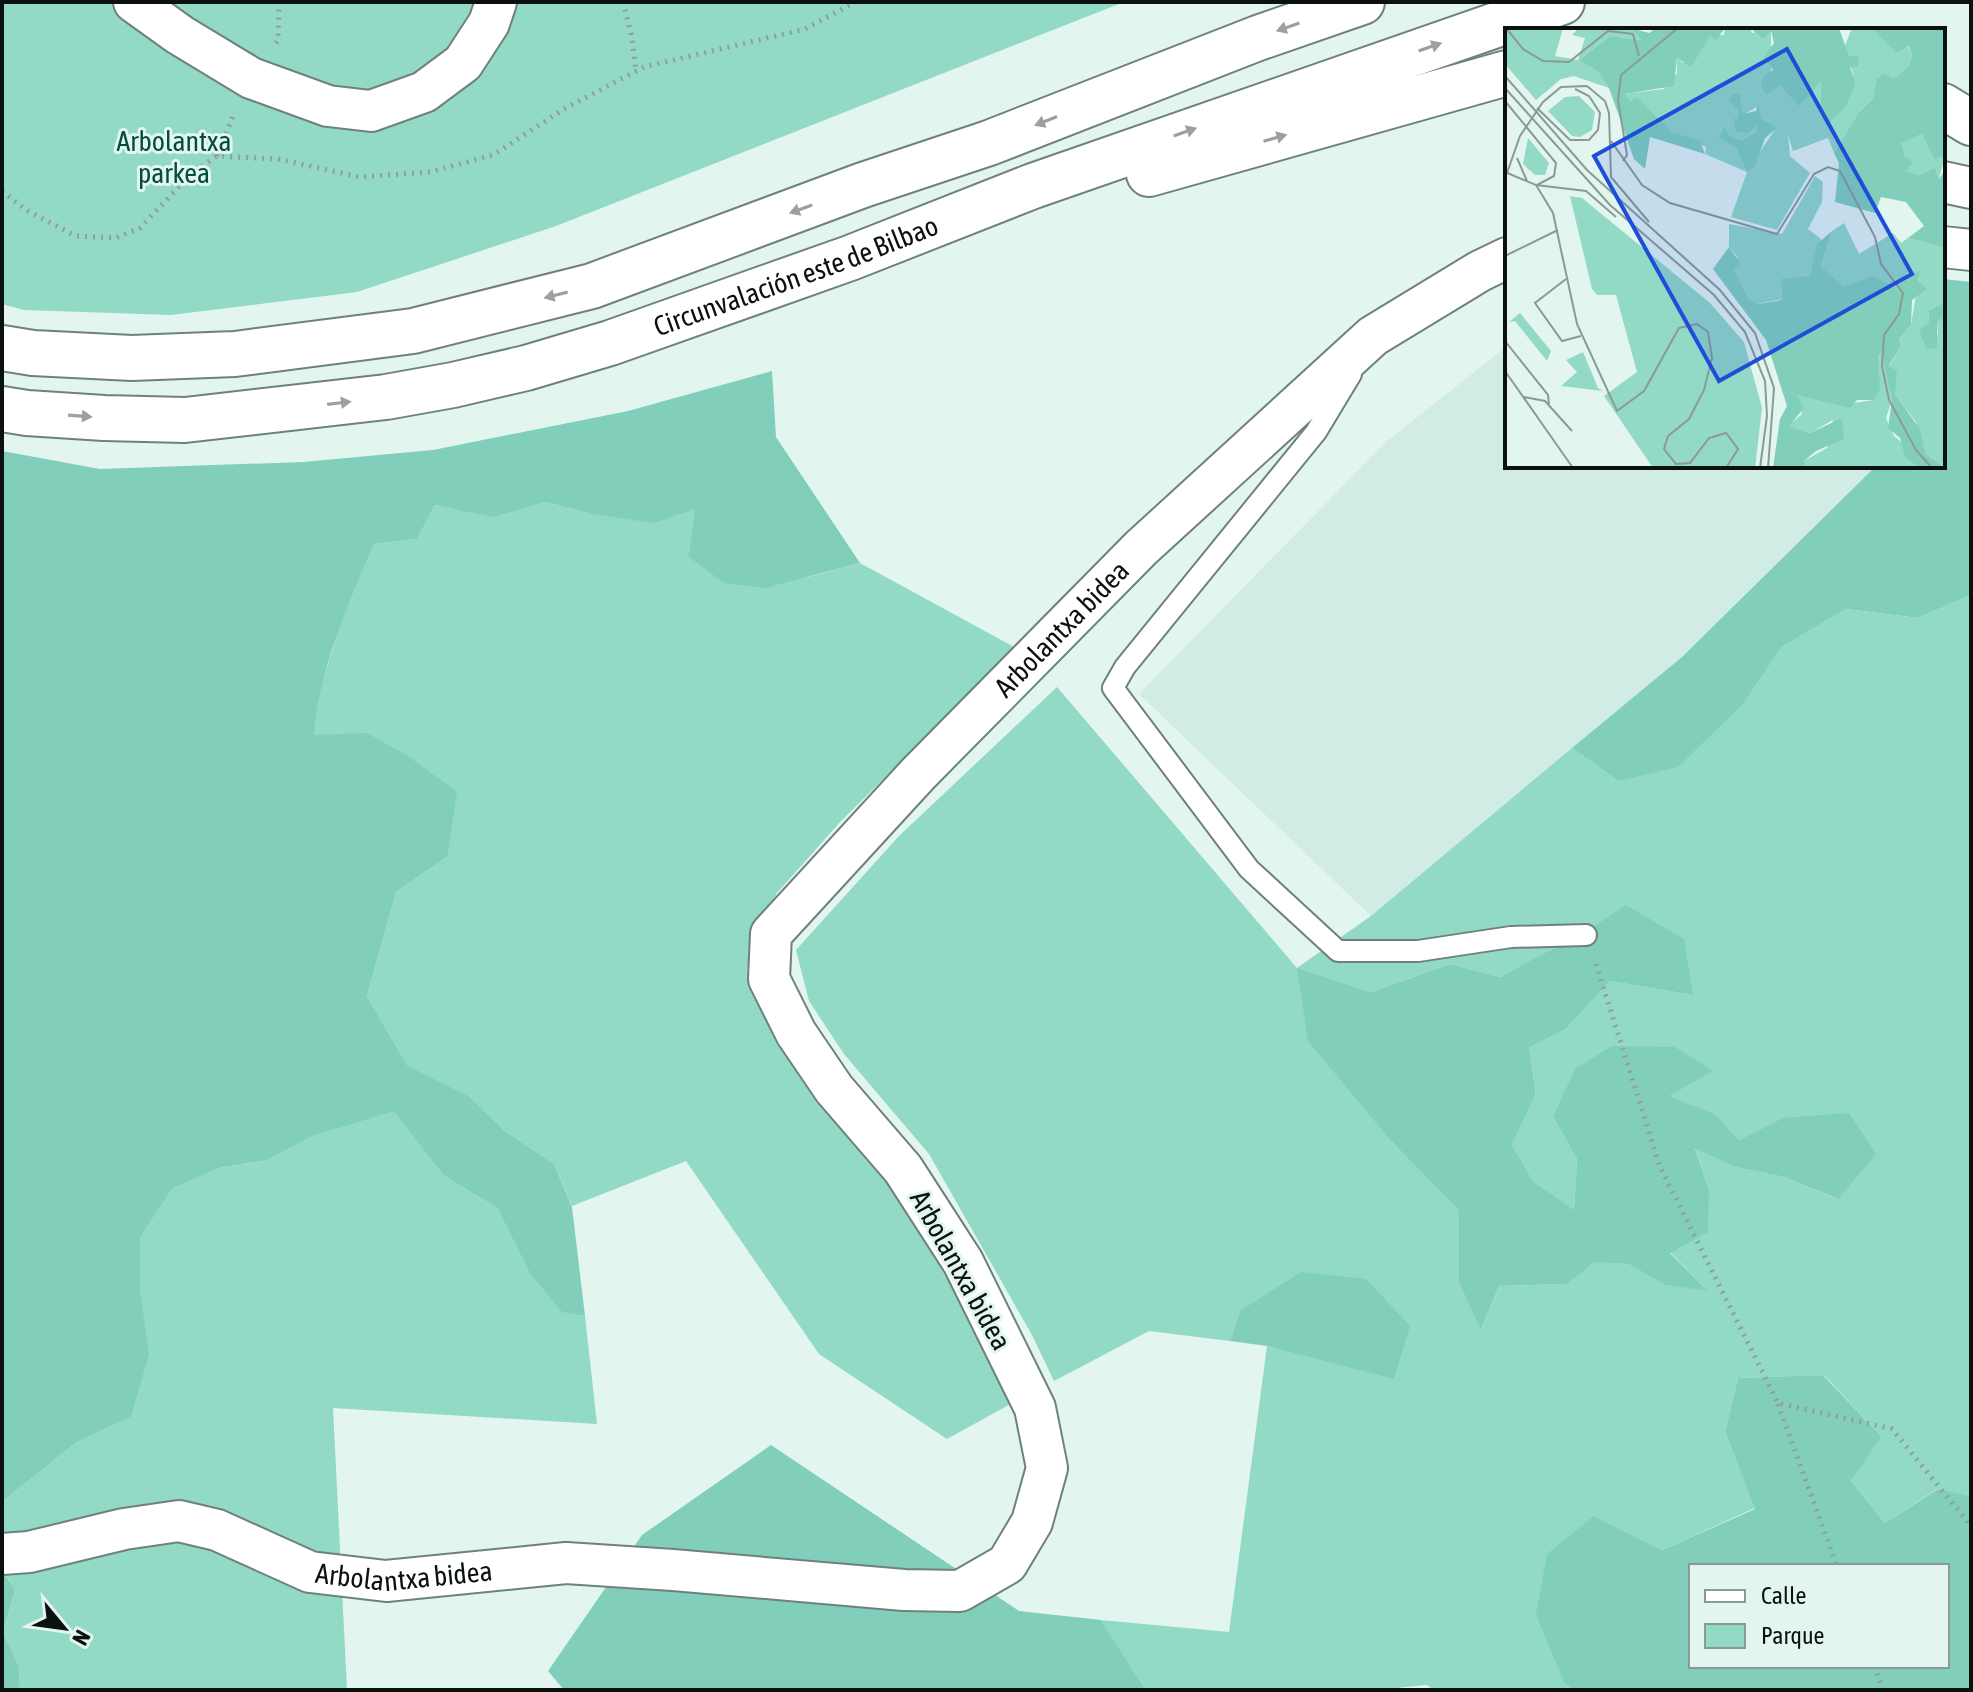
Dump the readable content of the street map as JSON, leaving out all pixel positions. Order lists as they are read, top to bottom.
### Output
{
  "streets": {
    "main road": ["Circunvalación este de Bilbao"],
    "street": ["Arbolantxa bidea"]
  },
  "parks": ["Arbolantxa parkea"],
  "legend": ["Calle", "Parque"],
  "north": "bottom right"
}
